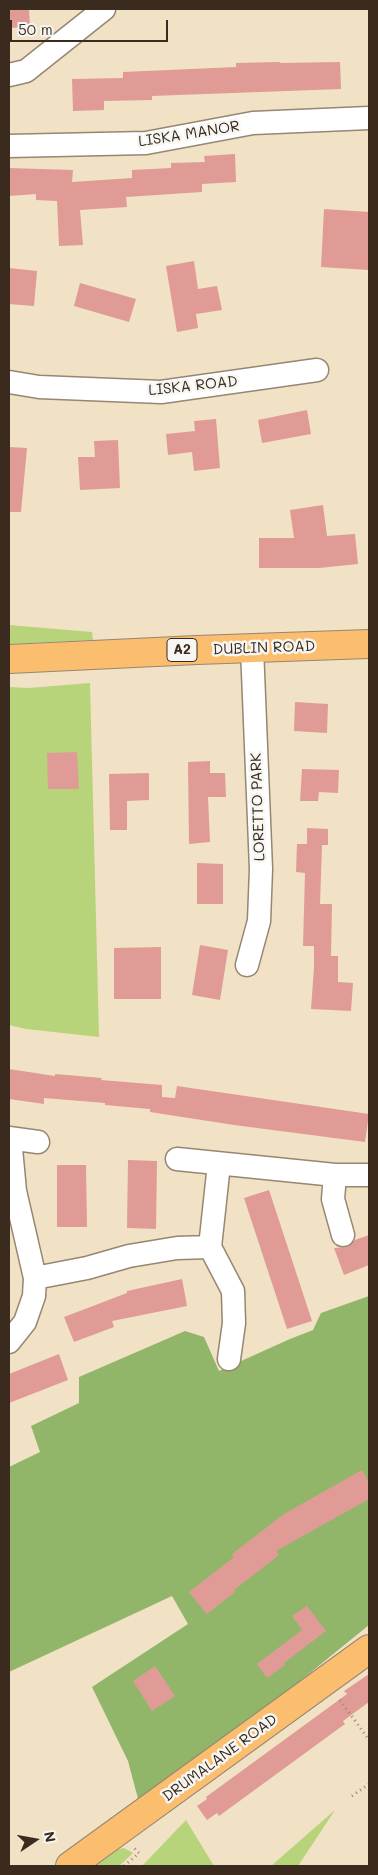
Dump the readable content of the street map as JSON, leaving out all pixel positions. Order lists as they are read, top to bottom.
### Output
{
  "streets": {
    "main road": ["DUBLIN ROAD", "A2", "DRUMALANE ROAD"],
    "street": ["LISKA MANOR", "LISKA ROAD", "LORETTO PARK"]
  },
  "crossings": [
    ["DUBLIN ROAD", "LORETTO PARK"]
  ],
  "scale_bar": "50 m",
  "north": "right"
}
